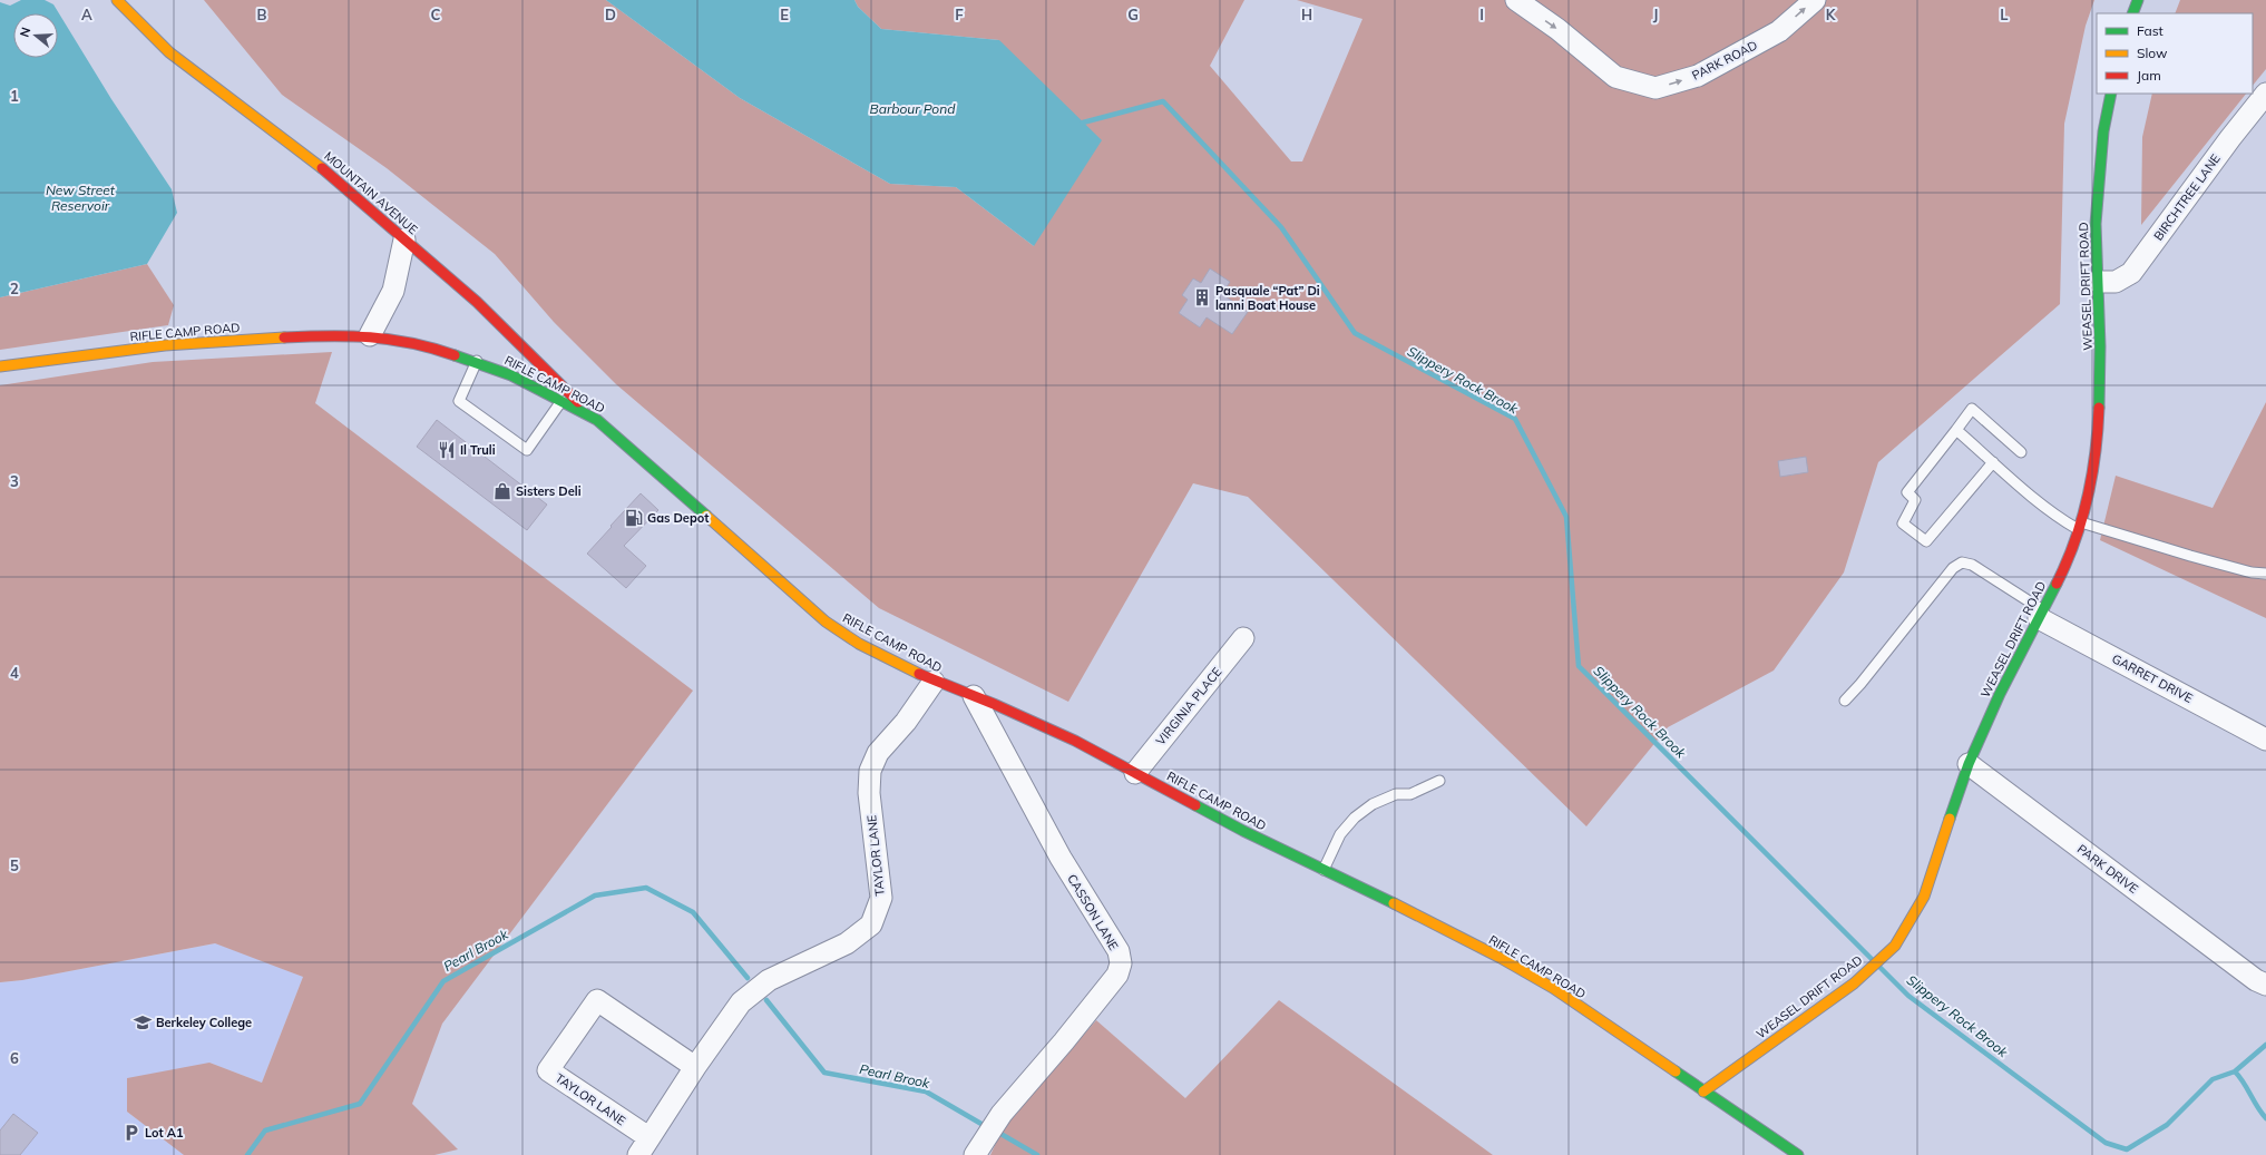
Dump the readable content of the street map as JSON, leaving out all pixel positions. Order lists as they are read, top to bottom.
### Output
{
  "streets": {
    "street": [
      "PARK ROAD",
      "MOUNTAIN AVENUE",
      "BIRCHTREE LANE",
      "WEASEL DRIFT ROAD",
      "RIFLE CAMP ROAD",
      "GARRET DRIVE",
      "VIRGINIA PLACE",
      "TAYLOR LANE",
      "PARK DRIVE",
      "CASSON LANE"
    ]
  },
  "crossings": [
    ["MOUNTAIN AVENUE", "RIFLE CAMP ROAD"],
    ["BIRCHTREE LANE", "WEASEL DRIFT ROAD"],
    ["WEASEL DRIFT ROAD", "RIFLE CAMP ROAD"],
    ["WEASEL DRIFT ROAD", "GARRET DRIVE"],
    ["WEASEL DRIFT ROAD", "PARK DRIVE"],
    ["RIFLE CAMP ROAD", "VIRGINIA PLACE"],
    ["RIFLE CAMP ROAD", "TAYLOR LANE"],
    ["RIFLE CAMP ROAD", "CASSON LANE"]
  ],
  "one_way": ["PARK ROAD"],
  "water": [
    "Barbour Pond",
    "New Street Reservoir",
    "Slippery Rock Brook",
    "Pearl Brook"
  ],
  "places": {
    "building": ["Pasquale “Pat” Di lanni Boat House"],
    "restaurant": ["Il Truli"],
    "shop": ["Sisters Deli"],
    "fuel station": ["Gas Depot"],
    "school or university": ["Berkeley College"],
    "parking": ["Lot A1"]
  },
  "legend": ["Fast", "Slow", "Jam"],
  "north": "left",
  "grid": {
    "columns": [
      "A",
      "B",
      "C",
      "D",
      "E",
      "F",
      "G",
      "H",
      "I",
      "J",
      "K",
      "L"
    ],
    "rows": [
      "1",
      "2",
      "3",
      "4",
      "5",
      "6"
    ]
  }
}
